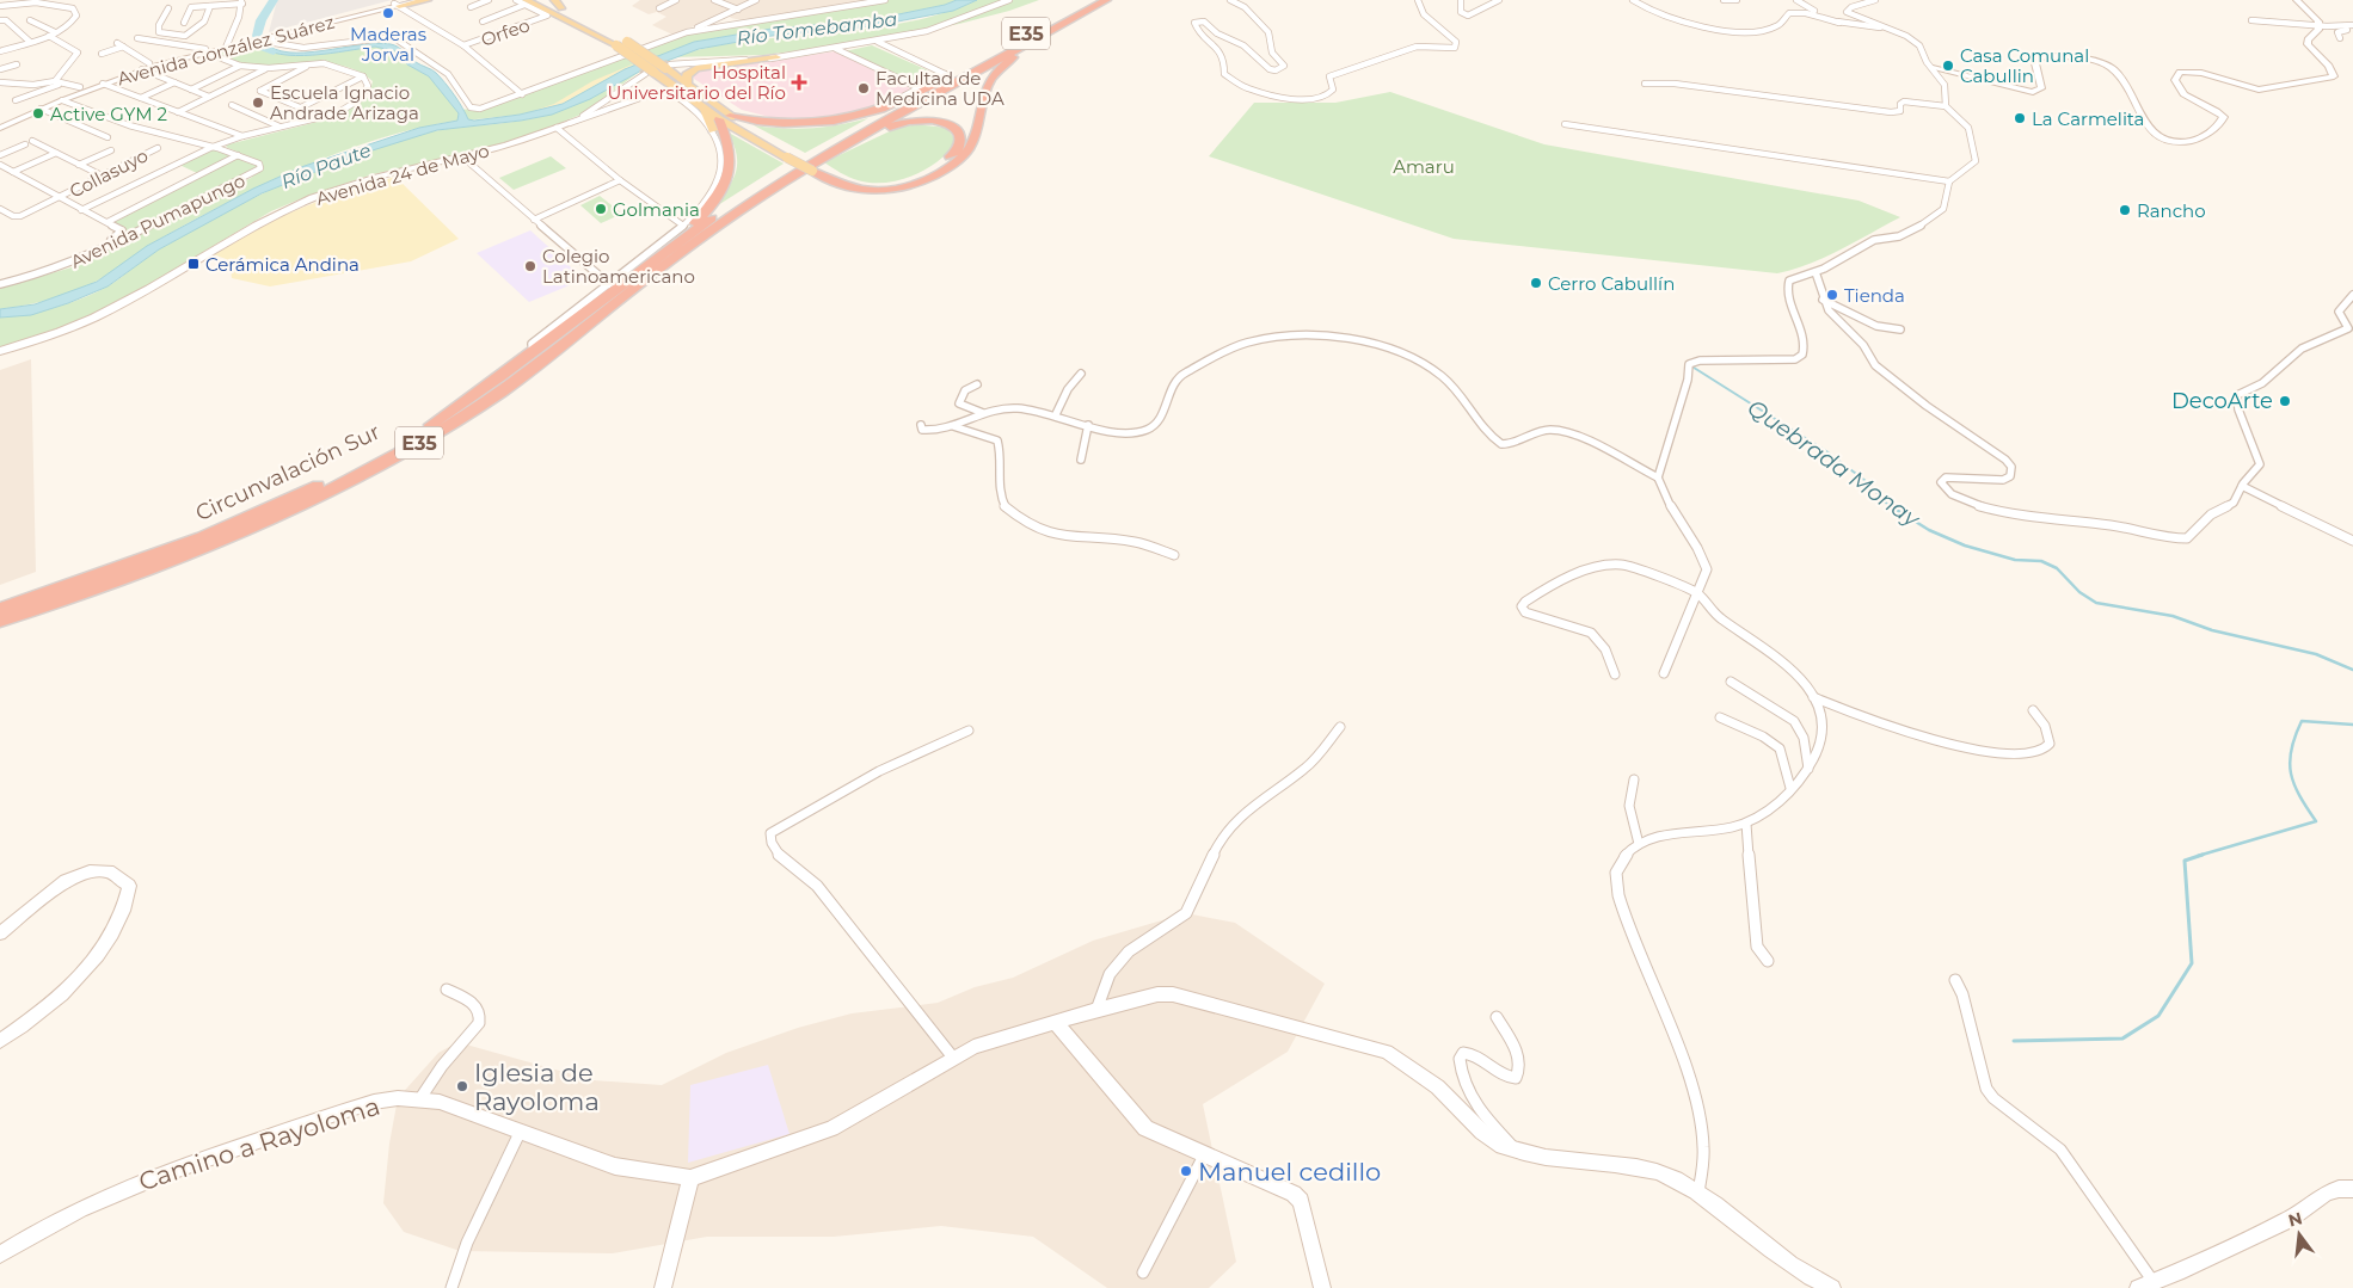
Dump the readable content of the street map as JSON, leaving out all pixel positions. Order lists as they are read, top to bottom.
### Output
{
  "streets": {
    "highway": ["E35", "Circunvalación Sur"],
    "street": [
      "Orfeo",
      "Avenida González Suárez",
      "Collasuyo",
      "Avenida 24 de Mayo",
      "Avenida Pumapungo",
      "Camino a Rayoloma"
    ]
  },
  "crossings": [
    ["E35", "Circunvalación Sur"],
    ["Avenida González Suárez", "Avenida Pumapungo"]
  ],
  "water": ["Río Tomebamba", "Río Paute", "Quebrada Monay"],
  "parks": ["Amaru"],
  "places": {
    "other": [
      "Maderas Jorval",
      "Casa Comunal Cabullin",
      "Facultad de Medicina UDA",
      "Escuela Ignacio Andrade Arizaga",
      "Active GYM 2",
      "La Carmelita",
      "Golmania",
      "Rancho",
      "Colegio Latinoamericano",
      "Cerro Cabullín",
      "Tienda",
      "DecoArte",
      "Iglesia de Rayoloma",
      "Manuel cedillo"
    ],
    "health": ["Hospital Universitario del Río"],
    "transit": ["Cerámica Andina"]
  },
  "north": "top"
}
